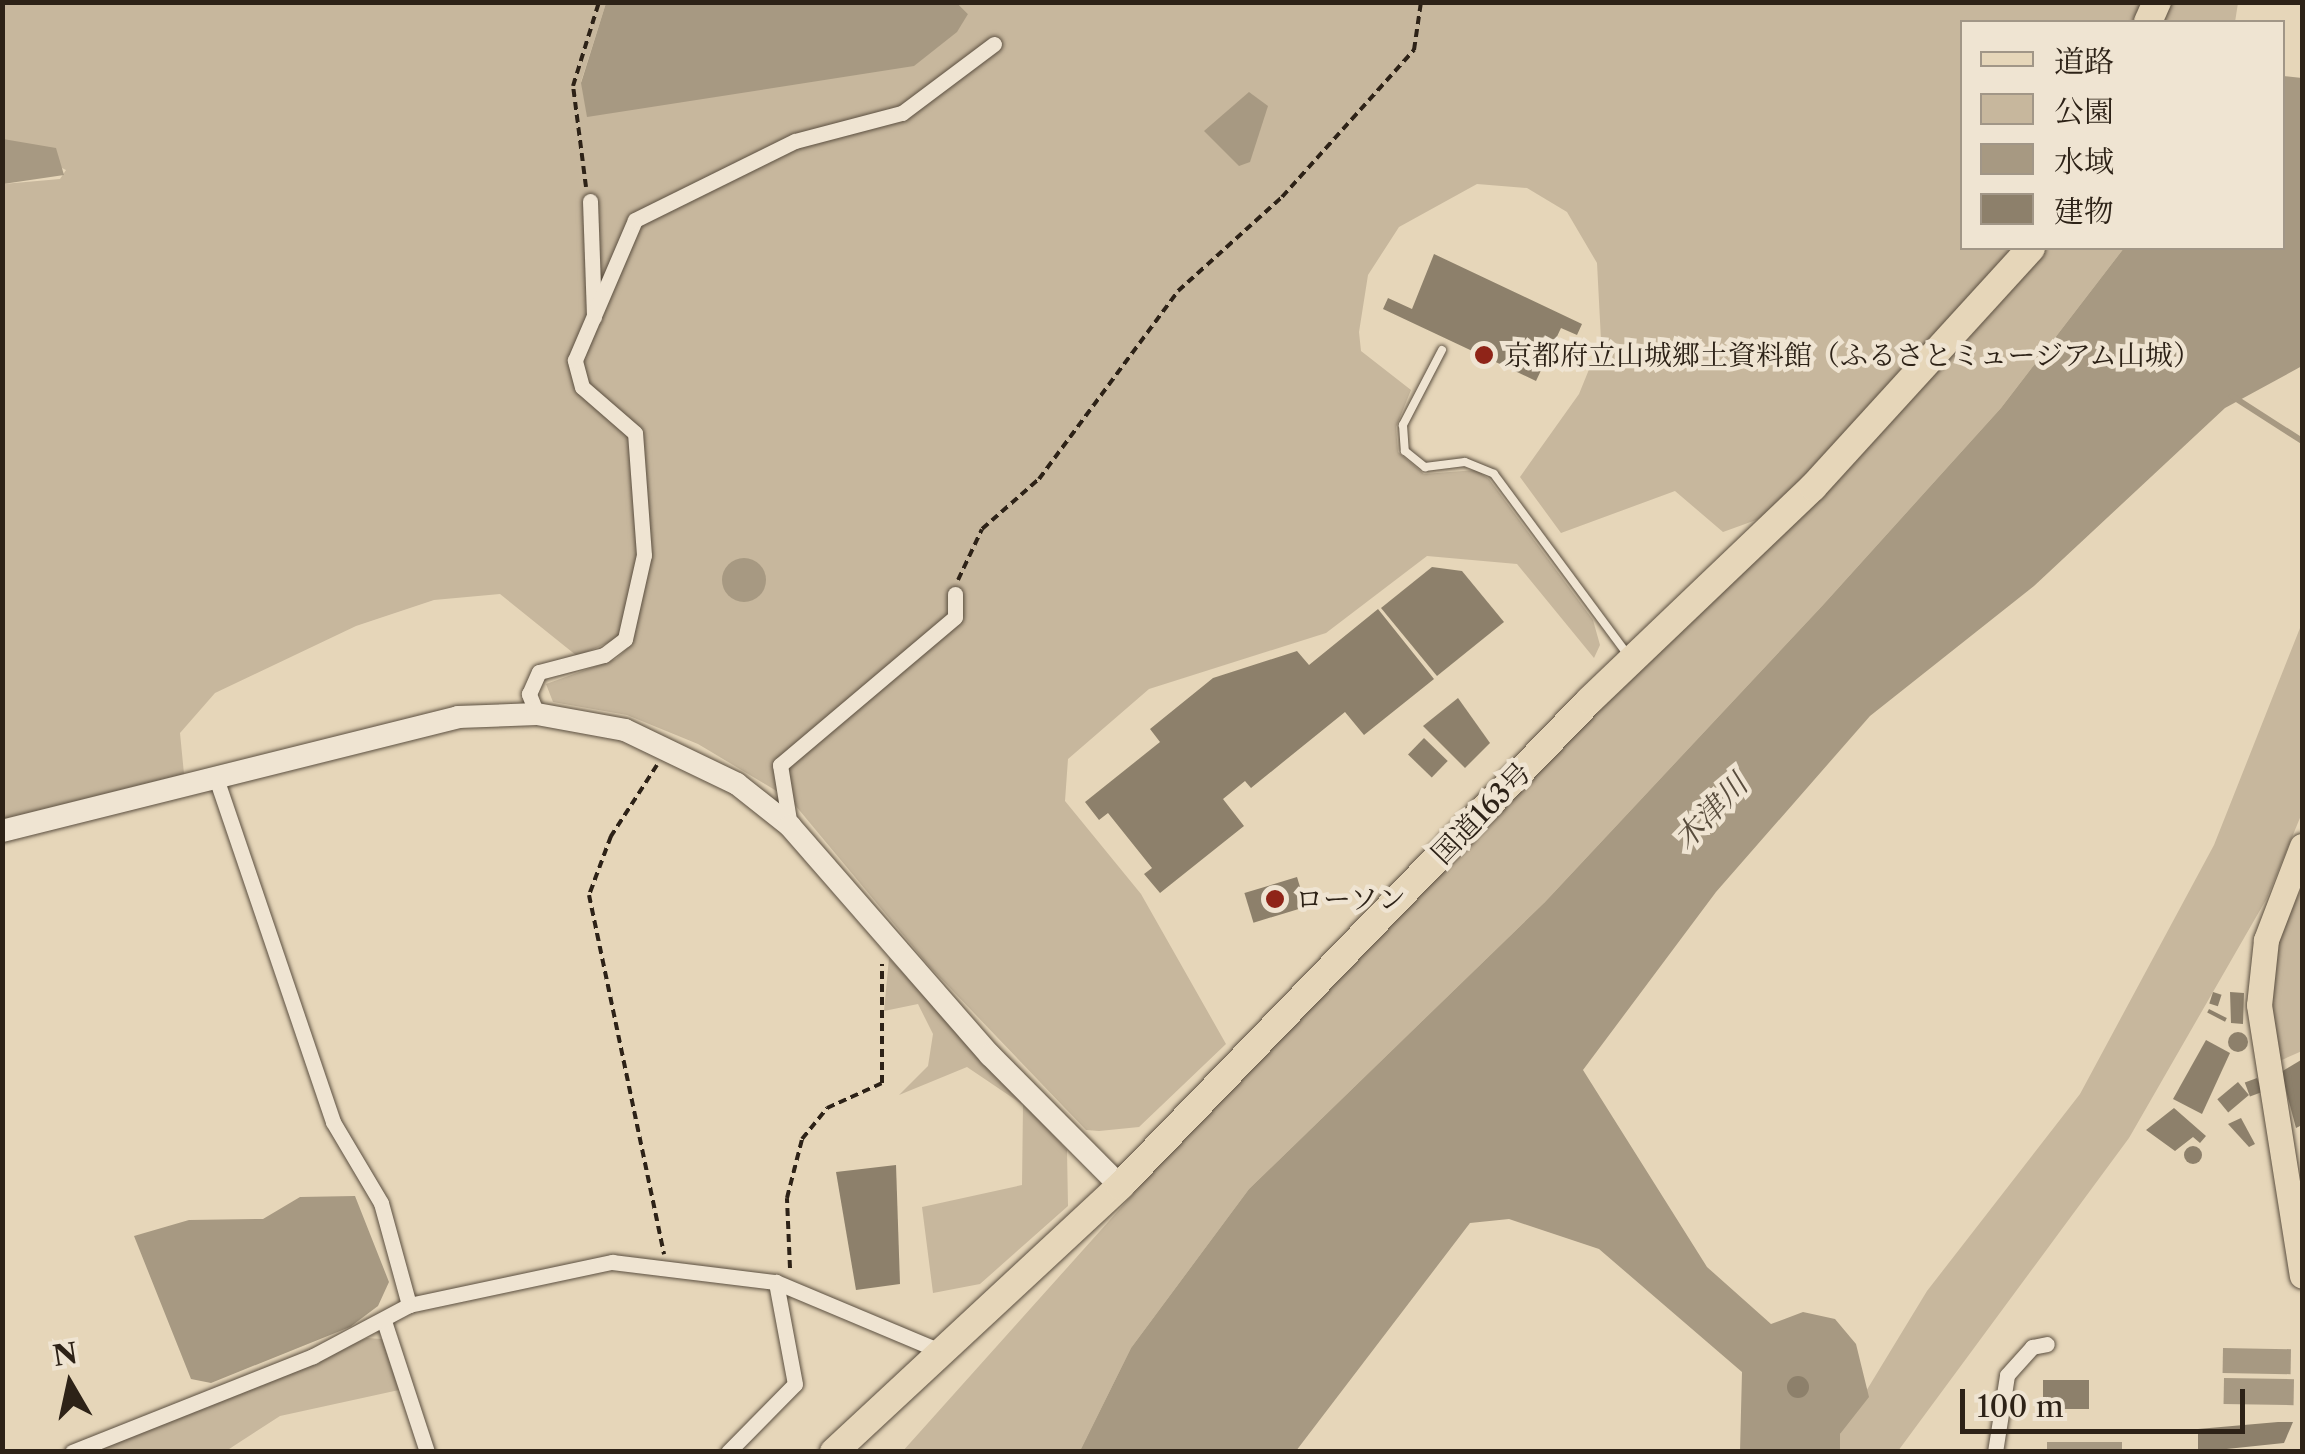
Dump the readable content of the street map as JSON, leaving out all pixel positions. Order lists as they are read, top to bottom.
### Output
{
  "streets": {
    "highway": ["国道163号"]
  },
  "water": ["木津川"],
  "places": ["京都府立山城郷土資料館（ふるさとミュージアム山城）", "ローソン"],
  "legend": [
    "道路",
    "公園",
    "水域",
    "建物"
  ],
  "scale_bar": "100 m",
  "north": "top"
}
